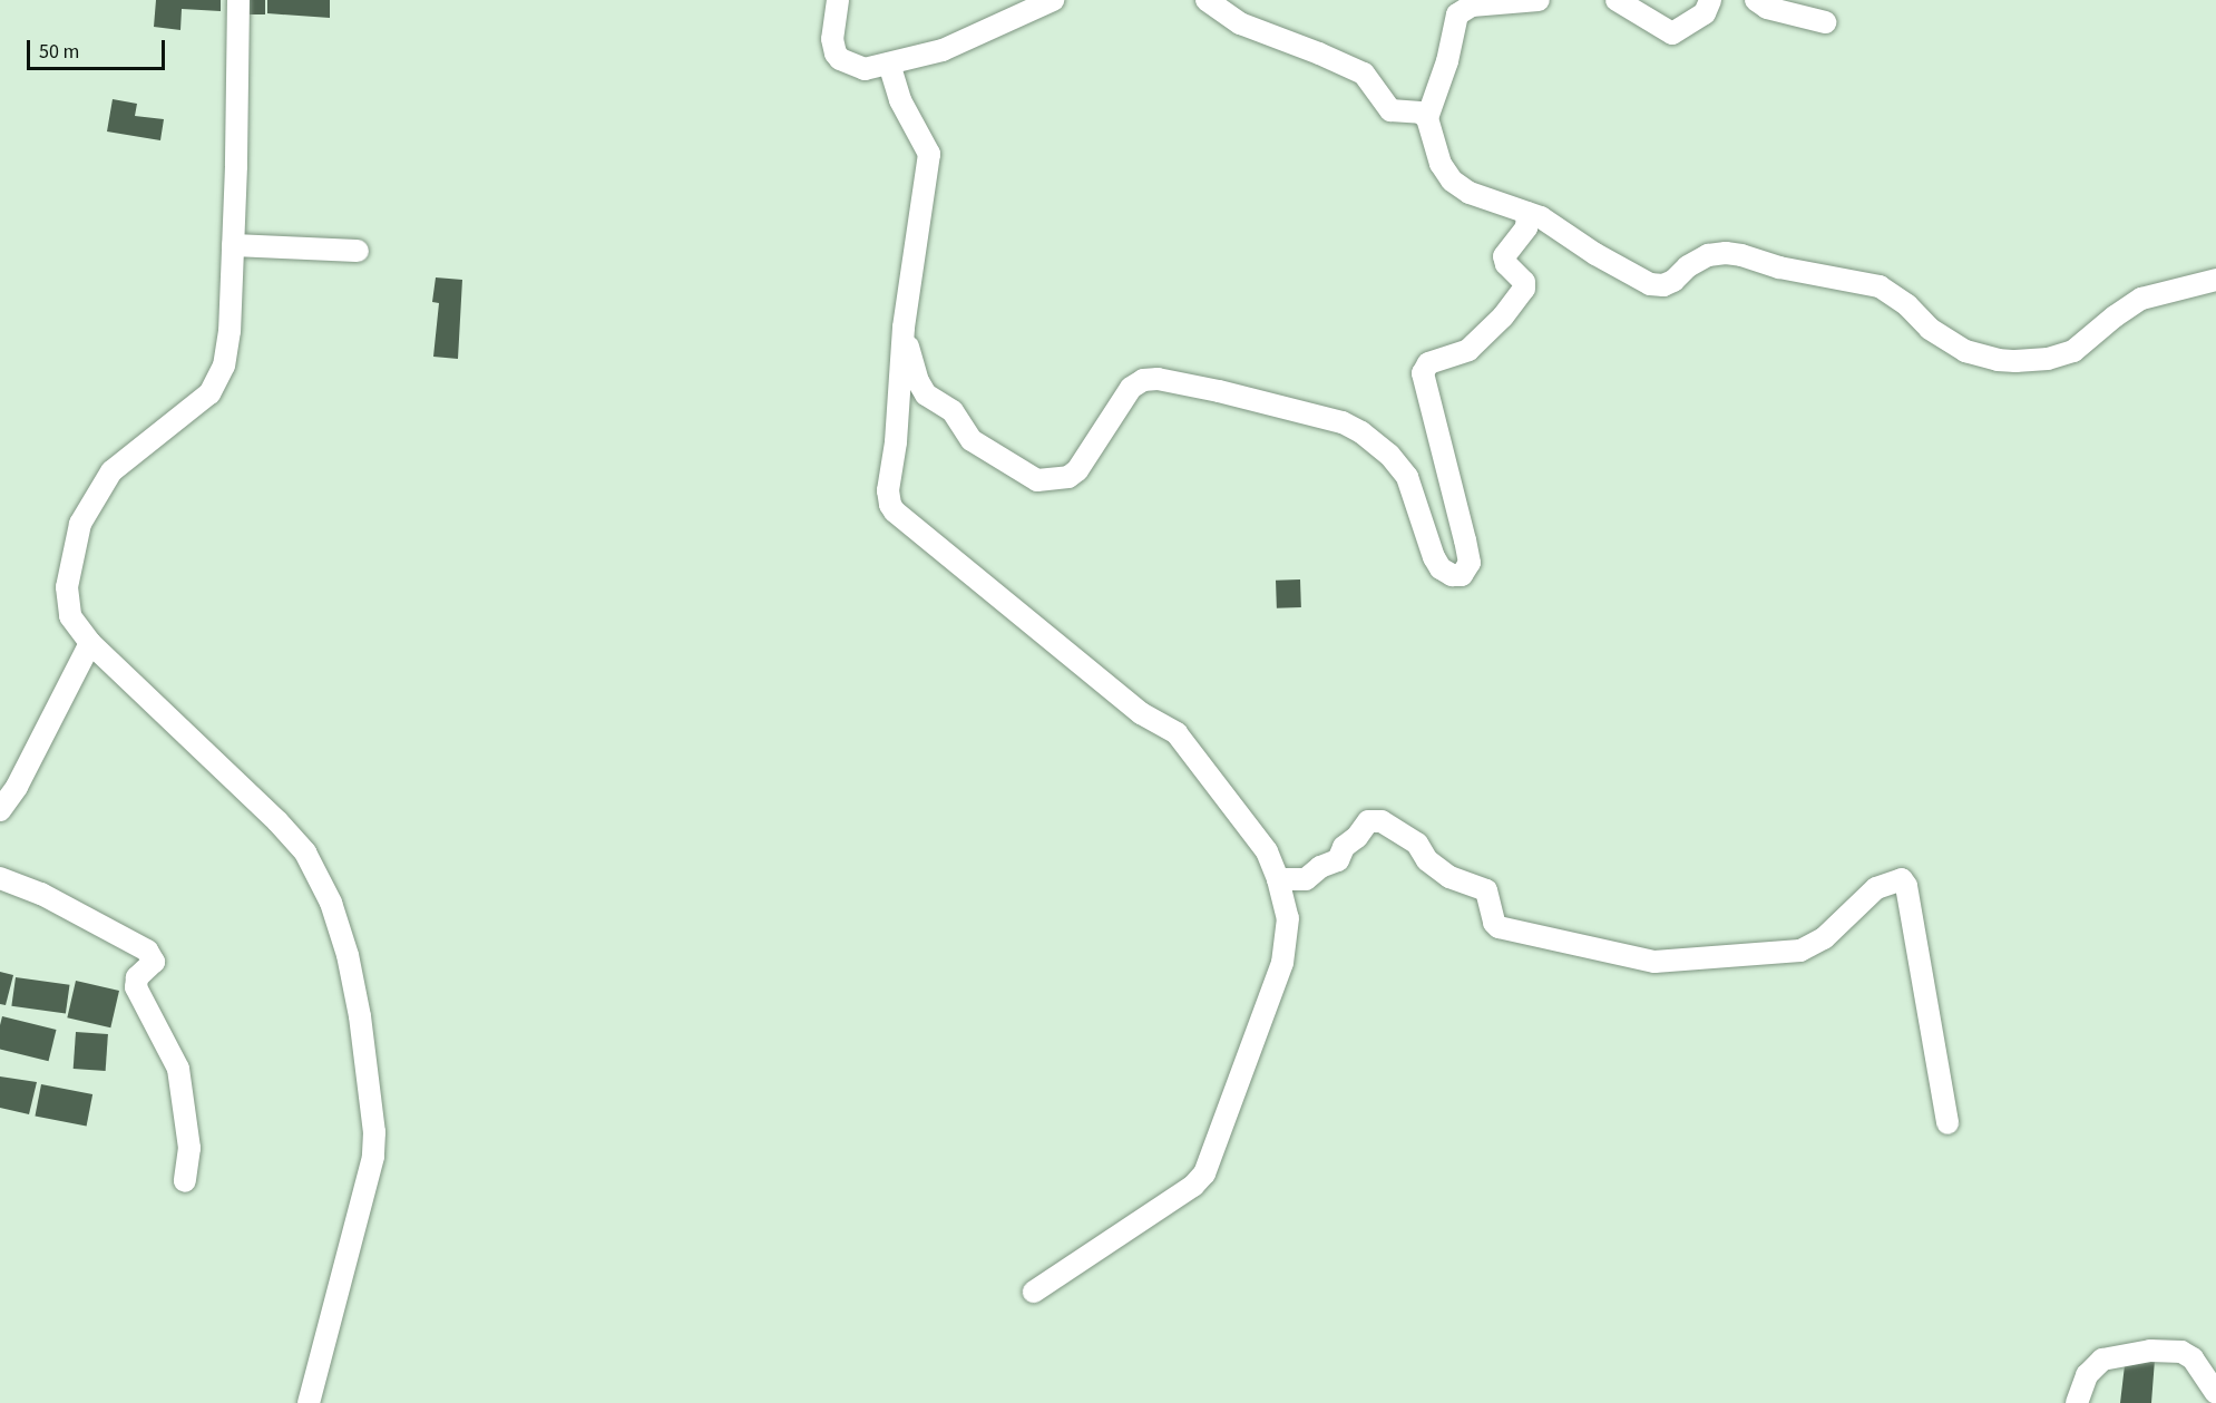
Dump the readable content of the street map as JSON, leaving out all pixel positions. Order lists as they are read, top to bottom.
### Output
{
  "scale_bar": "50 m"
}
